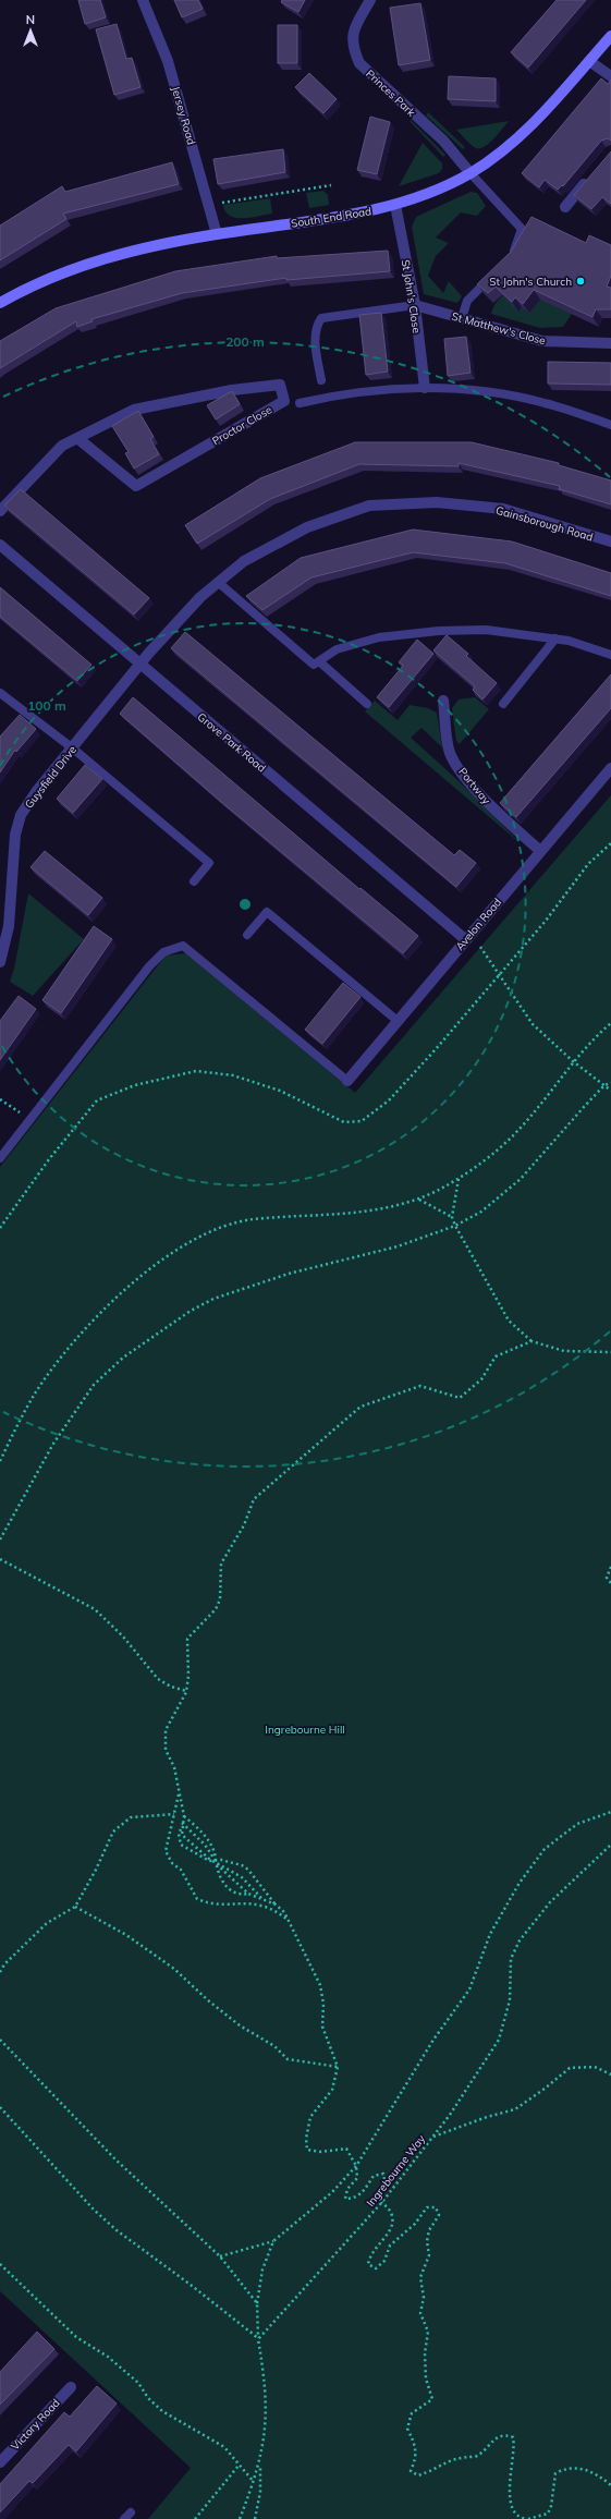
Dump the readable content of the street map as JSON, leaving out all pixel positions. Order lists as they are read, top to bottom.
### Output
{
  "streets": {
    "street": [
      "Princes Park",
      "Jersey Road",
      "South End Road",
      "St John's Close",
      "St Matthew's Close",
      "Proctor Close",
      "Gainsborough Road",
      "Grove Park Road",
      "Guysfield Drive",
      "Portway",
      "Avelon Road",
      "Victory Road"
    ],
    "path": ["Ingrebourne Way"]
  },
  "crossings": [
    ["Princes Park", "South End Road"],
    ["Jersey Road", "South End Road"],
    ["South End Road", "St John's Close"],
    ["St John's Close", "St Matthew's Close"],
    ["Gainsborough Road", "Grove Park Road"],
    ["Gainsborough Road", "Guysfield Drive"],
    ["Grove Park Road", "Guysfield Drive"],
    ["Grove Park Road", "Avelon Road"],
    ["Portway", "Avelon Road"]
  ],
  "parks": ["Ingrebourne Hill"],
  "places": ["St John's Church"],
  "north": "top",
  "rings": ["200 m", "100 m"]
}
